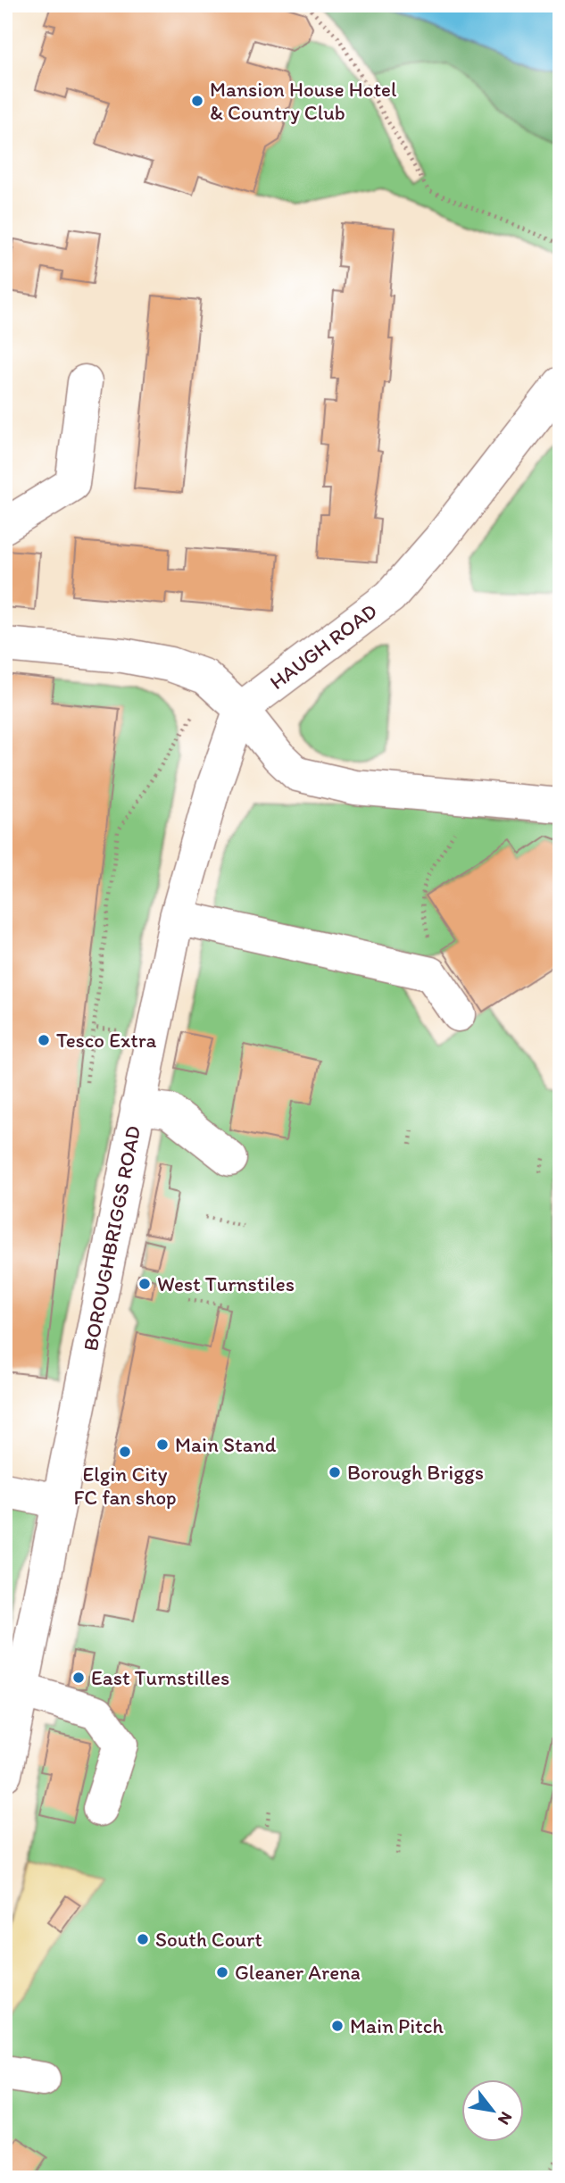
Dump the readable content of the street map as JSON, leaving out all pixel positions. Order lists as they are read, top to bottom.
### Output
{
  "streets": {
    "street": ["HAUGH ROAD", "BOROUGHBRIGGS ROAD"]
  },
  "crossings": [
    ["HAUGH ROAD", "BOROUGHBRIGGS ROAD"]
  ],
  "places": [
    "Mansion House Hotel & Country Club",
    "Tesco Extra",
    "West Turnstiles",
    "Main Stand",
    "Elgin City FC fan shop",
    "Borough Briggs",
    "East Turnstilles",
    "South Court",
    "Gleaner Arena",
    "Main Pitch"
  ],
  "north": "bottom right"
}
